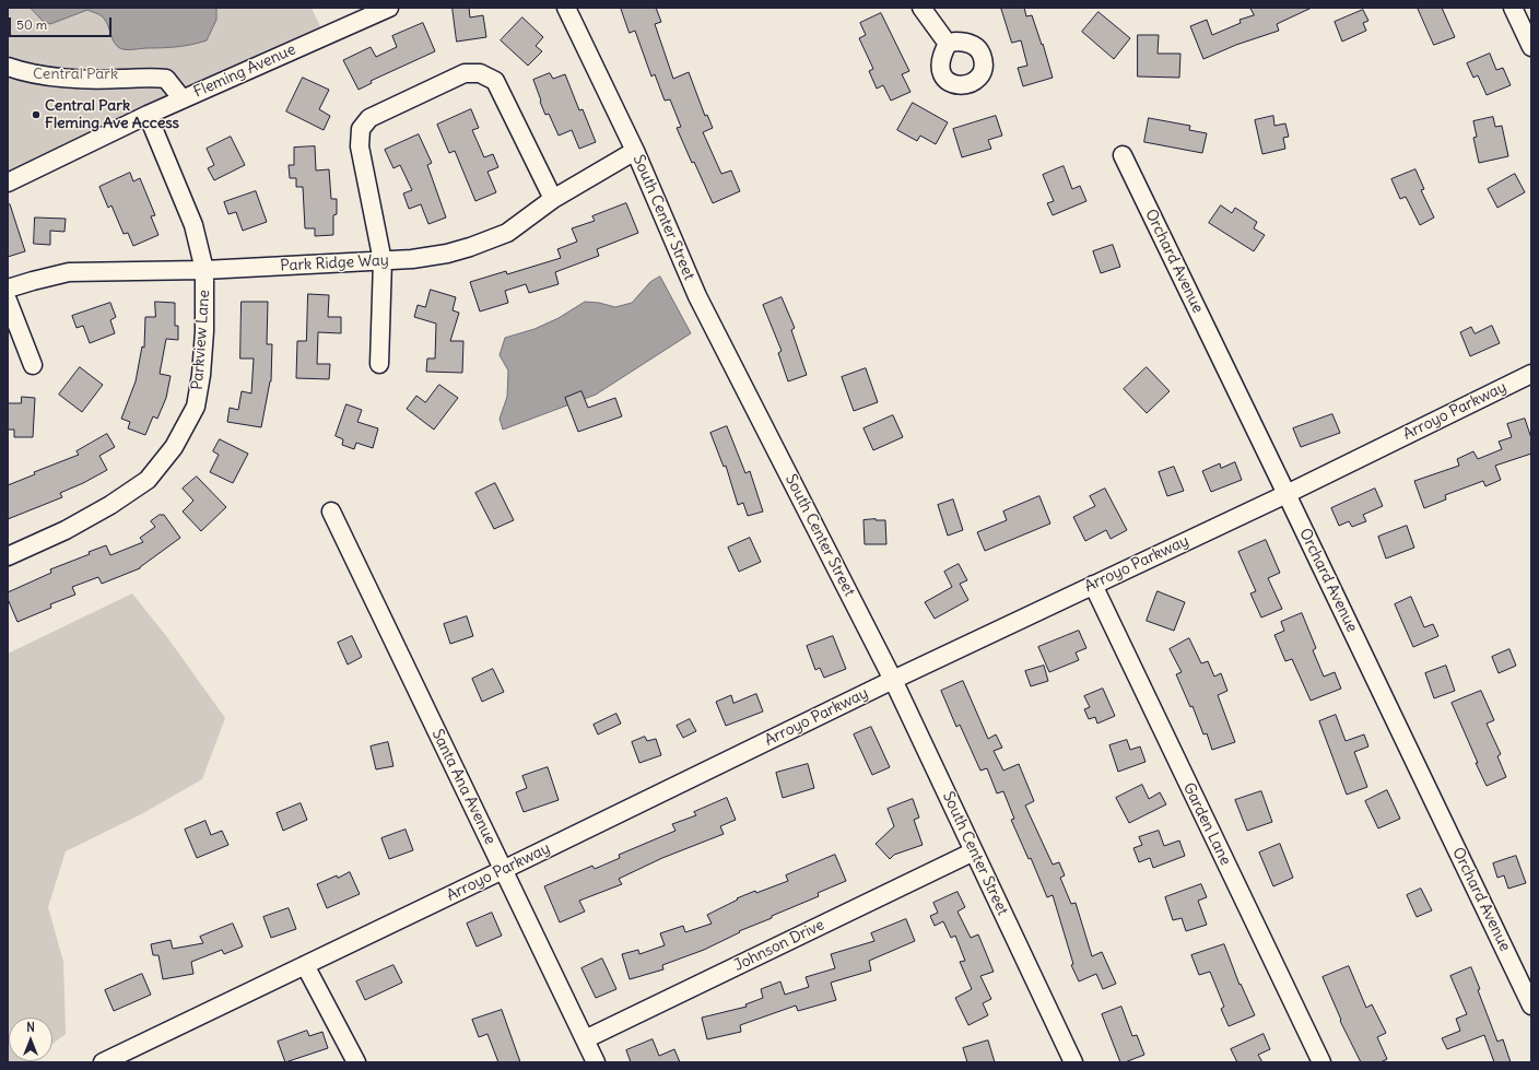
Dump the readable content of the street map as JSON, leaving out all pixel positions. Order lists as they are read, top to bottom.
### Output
{
  "streets": {
    "street": [
      "Fleming Avenue",
      "South Center Street",
      "Orchard Avenue",
      "Park Ridge Way",
      "Parkview Lane",
      "Arroyo Parkway",
      "Santa Ana Avenue",
      "Garden Lane",
      "Johnson Drive"
    ]
  },
  "crossings": [
    ["Fleming Avenue", "Parkview Lane"],
    ["South Center Street", "Park Ridge Way"],
    ["South Center Street", "Arroyo Parkway"],
    ["South Center Street", "Johnson Drive"],
    ["Orchard Avenue", "Arroyo Parkway"],
    ["Park Ridge Way", "Parkview Lane"],
    ["Arroyo Parkway", "Santa Ana Avenue"],
    ["Arroyo Parkway", "Garden Lane"],
    ["Santa Ana Avenue", "Johnson Drive"]
  ],
  "parks": ["Central Park"],
  "places": ["Central Park Fleming Ave Access"],
  "scale_bar": "50 m",
  "north": "top"
}
